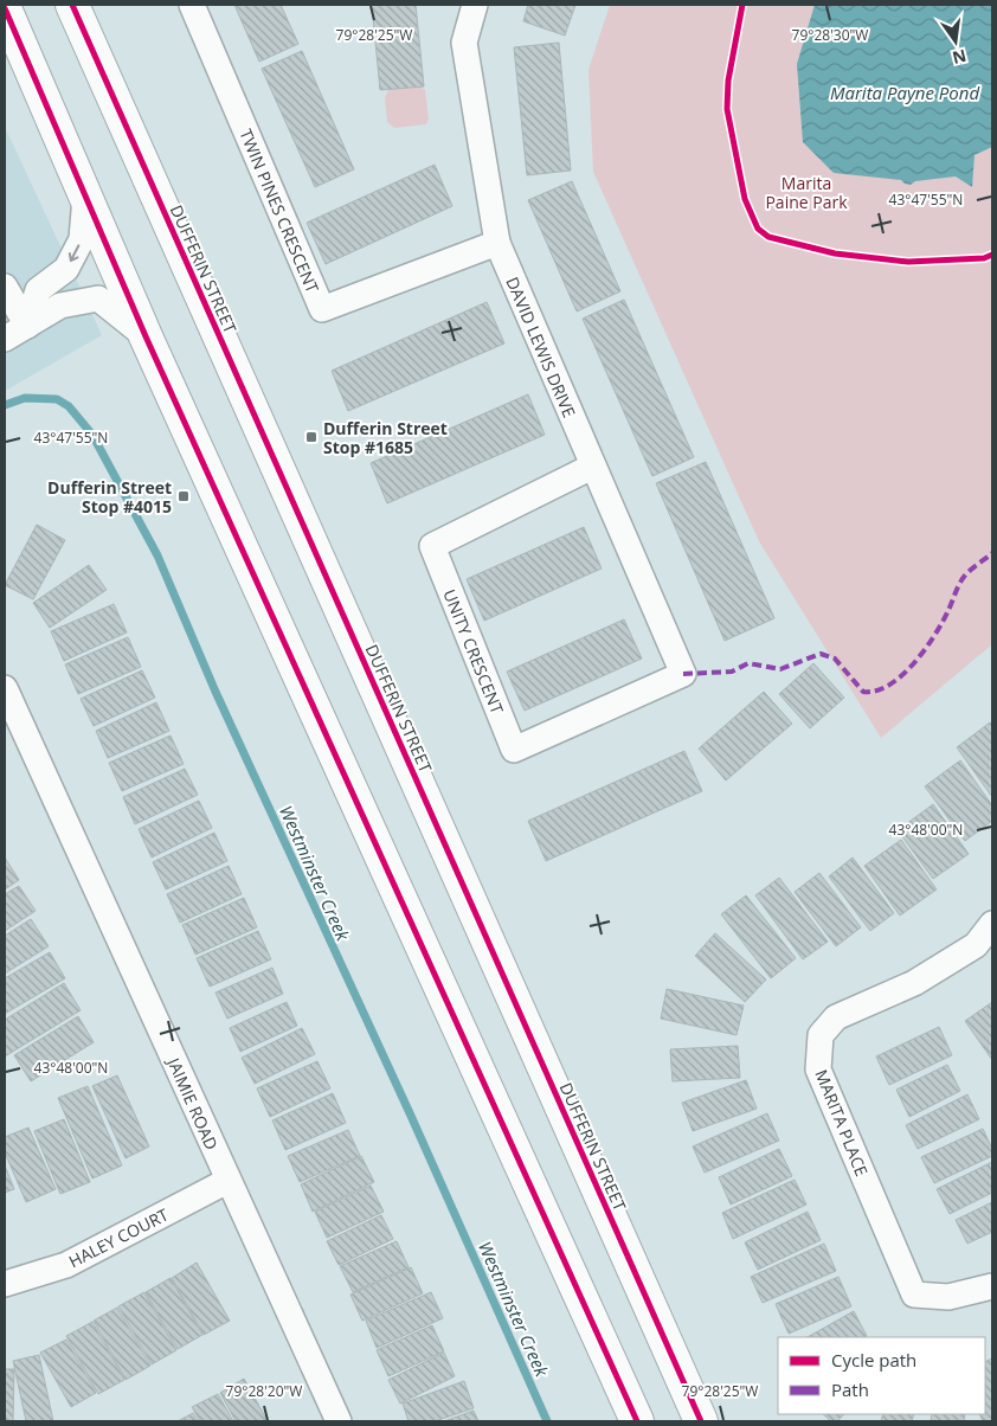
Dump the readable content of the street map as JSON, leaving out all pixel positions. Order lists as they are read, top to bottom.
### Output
{
  "streets": {
    "main road": ["DUFFERIN STREET"],
    "street": [
      "TWIN PINES CRESCENT",
      "DAVID LEWIS DRIVE",
      "UNITY CRESCENT",
      "JAIMIE ROAD",
      "MARITA PLACE",
      "HALEY COURT"
    ]
  },
  "crossings": [
    ["TWIN PINES CRESCENT", "DAVID LEWIS DRIVE"],
    ["DAVID LEWIS DRIVE", "UNITY CRESCENT"],
    ["JAIMIE ROAD", "HALEY COURT"]
  ],
  "water": ["Marita Payne Pond", "Westminster Creek"],
  "parks": ["Marita Paine Park"],
  "places": {
    "transit": ["Dufferin Street Stop #1685", "Dufferin Street Stop #4015"]
  },
  "legend": ["Cycle path", "Path"],
  "north": "bottom",
  "coordinates": [
    "79°28'30\"W",
    "79°28'25\"W",
    "43°47'55\"N",
    "43°48'00\"N",
    "79°28'20\"W"
  ]
}
